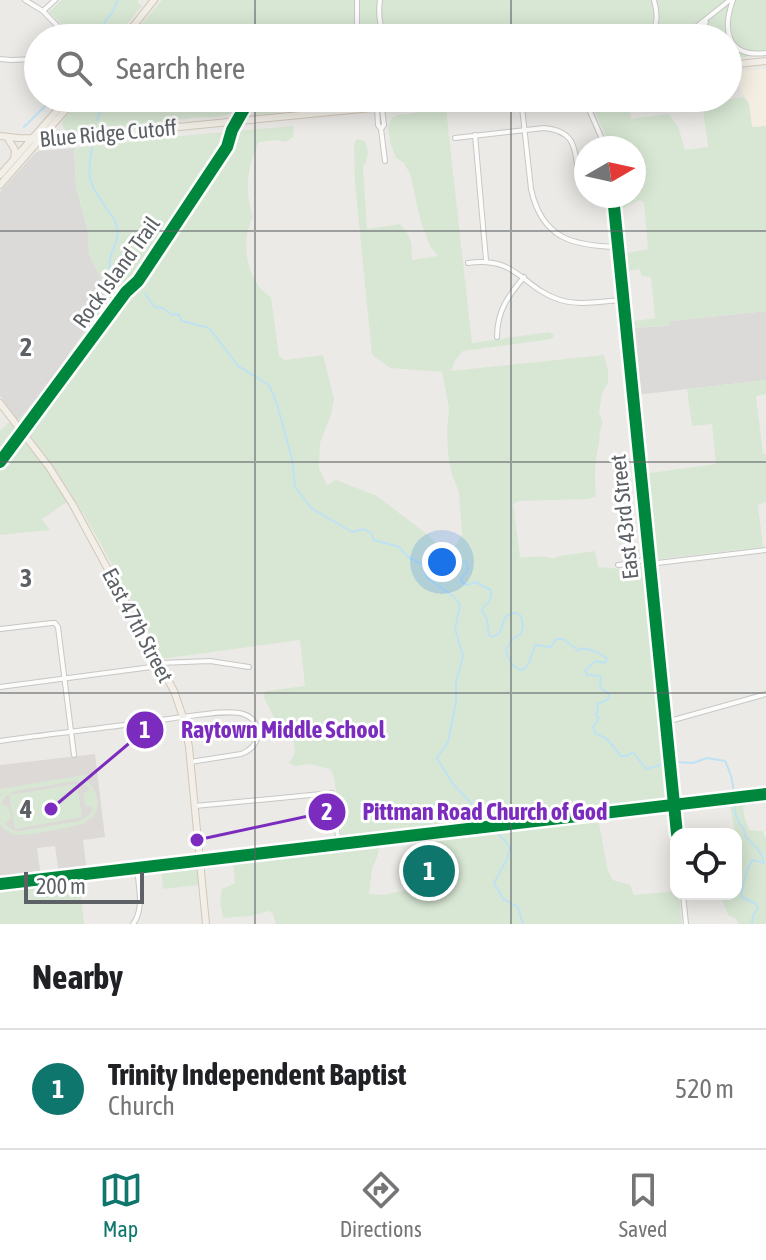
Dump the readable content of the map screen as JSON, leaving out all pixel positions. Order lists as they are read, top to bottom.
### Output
{
  "streets": {
    "main road": ["Blue Ridge Cutoff", "East 47th Street"],
    "street": ["East 43rd Street"],
    "cycle path": ["Rock Island Trail"]
  },
  "places": ["Raytown Middle School", "Pittman Road Church of God"],
  "scale_bar": "200 m",
  "north": "right",
  "page": {
    "search": "Search here",
    "pins": "1",
    "scale": "200 m",
    "heading": "Nearby",
    "list": [
      {
        "mark": "1",
        "name": "Trinity Independent Baptist",
        "note": "Church",
        "value": "520 m"
      }
    ],
    "nav": ["Map", "Directions", "Saved"]
  },
  "grid": {
    "rows": ["2", "3", "4"]
  }
}
